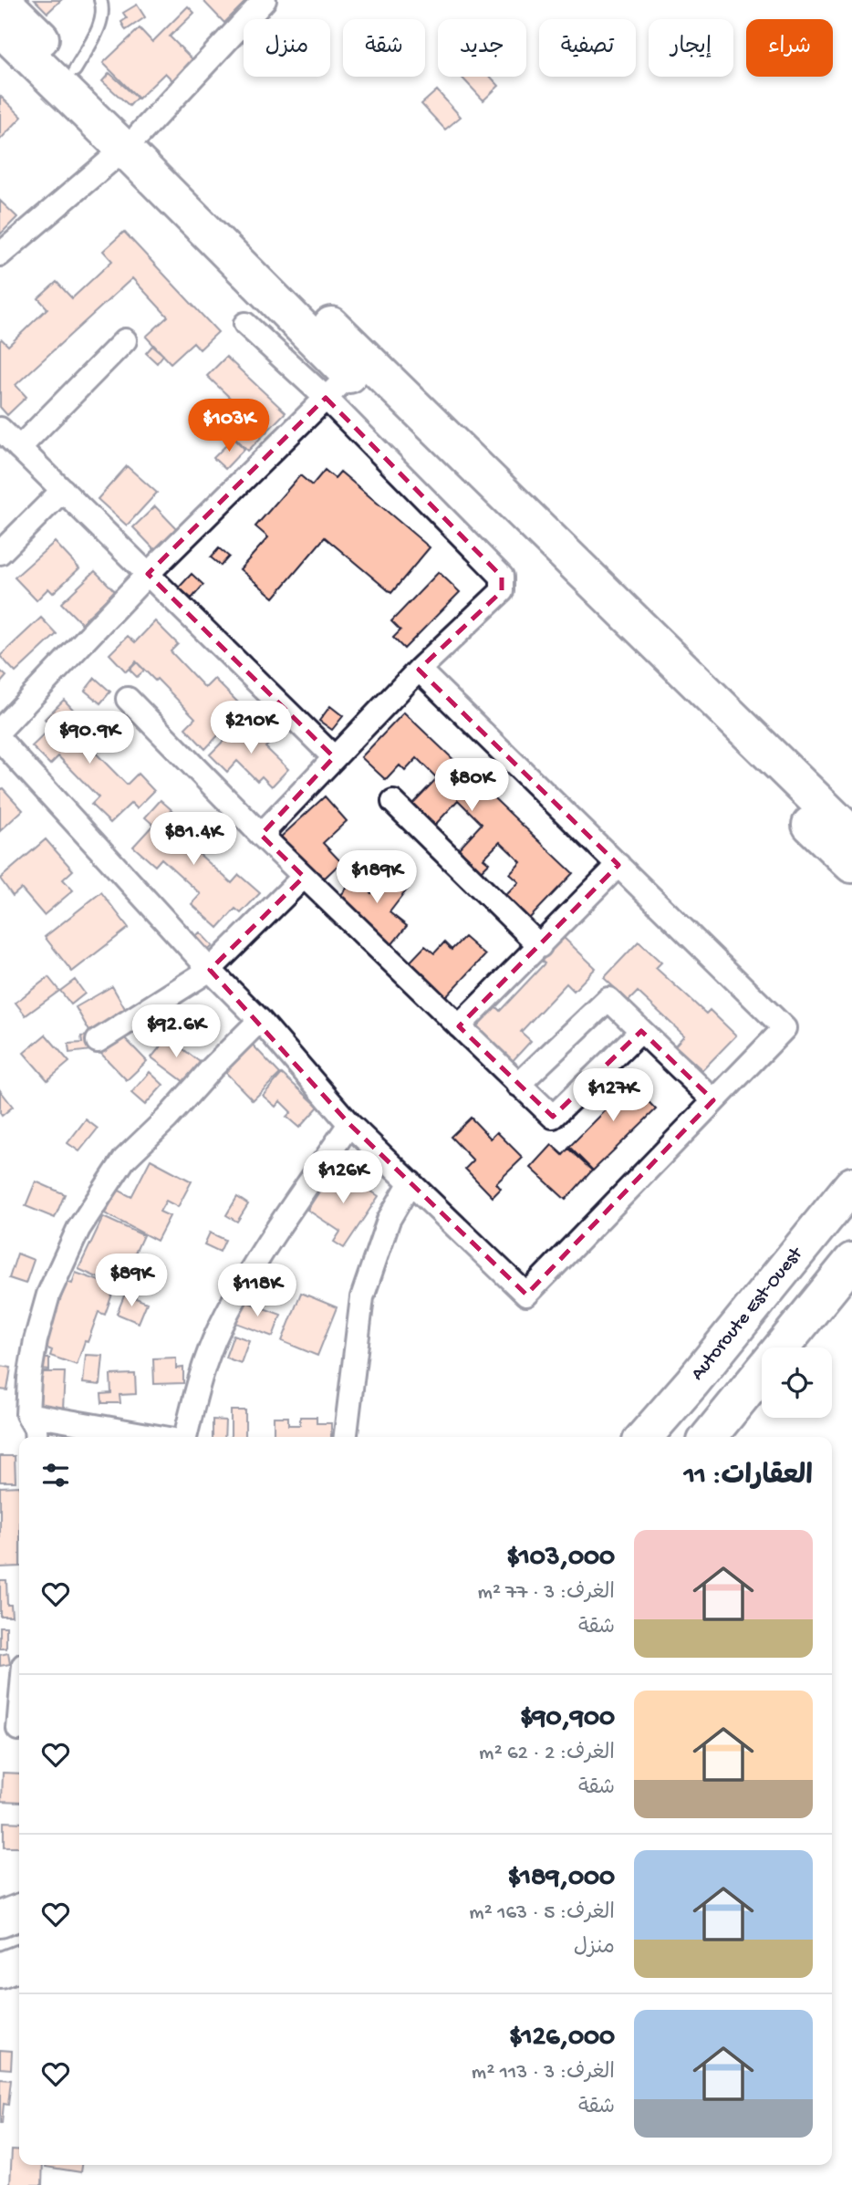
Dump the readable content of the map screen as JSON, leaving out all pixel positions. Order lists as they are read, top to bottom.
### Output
{
  "streets": {
    "main road": ["Autoroute Est-Ouest"]
  },
  "page": {
    "chip": [
      "شراء",
      "إيجار",
      "تصفية",
      "جديد",
      "شقة",
      "منزل"
    ],
    "price": [
      "$103K",
      "$210K",
      "$90.9K",
      "$80K",
      "$81.4K",
      "$189K",
      "$92.6K",
      "$127K",
      "$126K",
      "$89K",
      "$118K"
    ],
    "heading": "العقارات: 11",
    "list": [
      {
        "name": "$103,000",
        "note": "الغرف: 3 · 77 m² · شقة"
      },
      {
        "name": "$90,900",
        "note": "الغرف: 2 · 62 m² · شقة"
      },
      {
        "name": "$189,000",
        "note": "الغرف: 5 · 163 m² · منزل"
      },
      {
        "name": "$126,000",
        "note": "الغرف: 3 · 113 m² · شقة"
      }
    ]
  }
}
